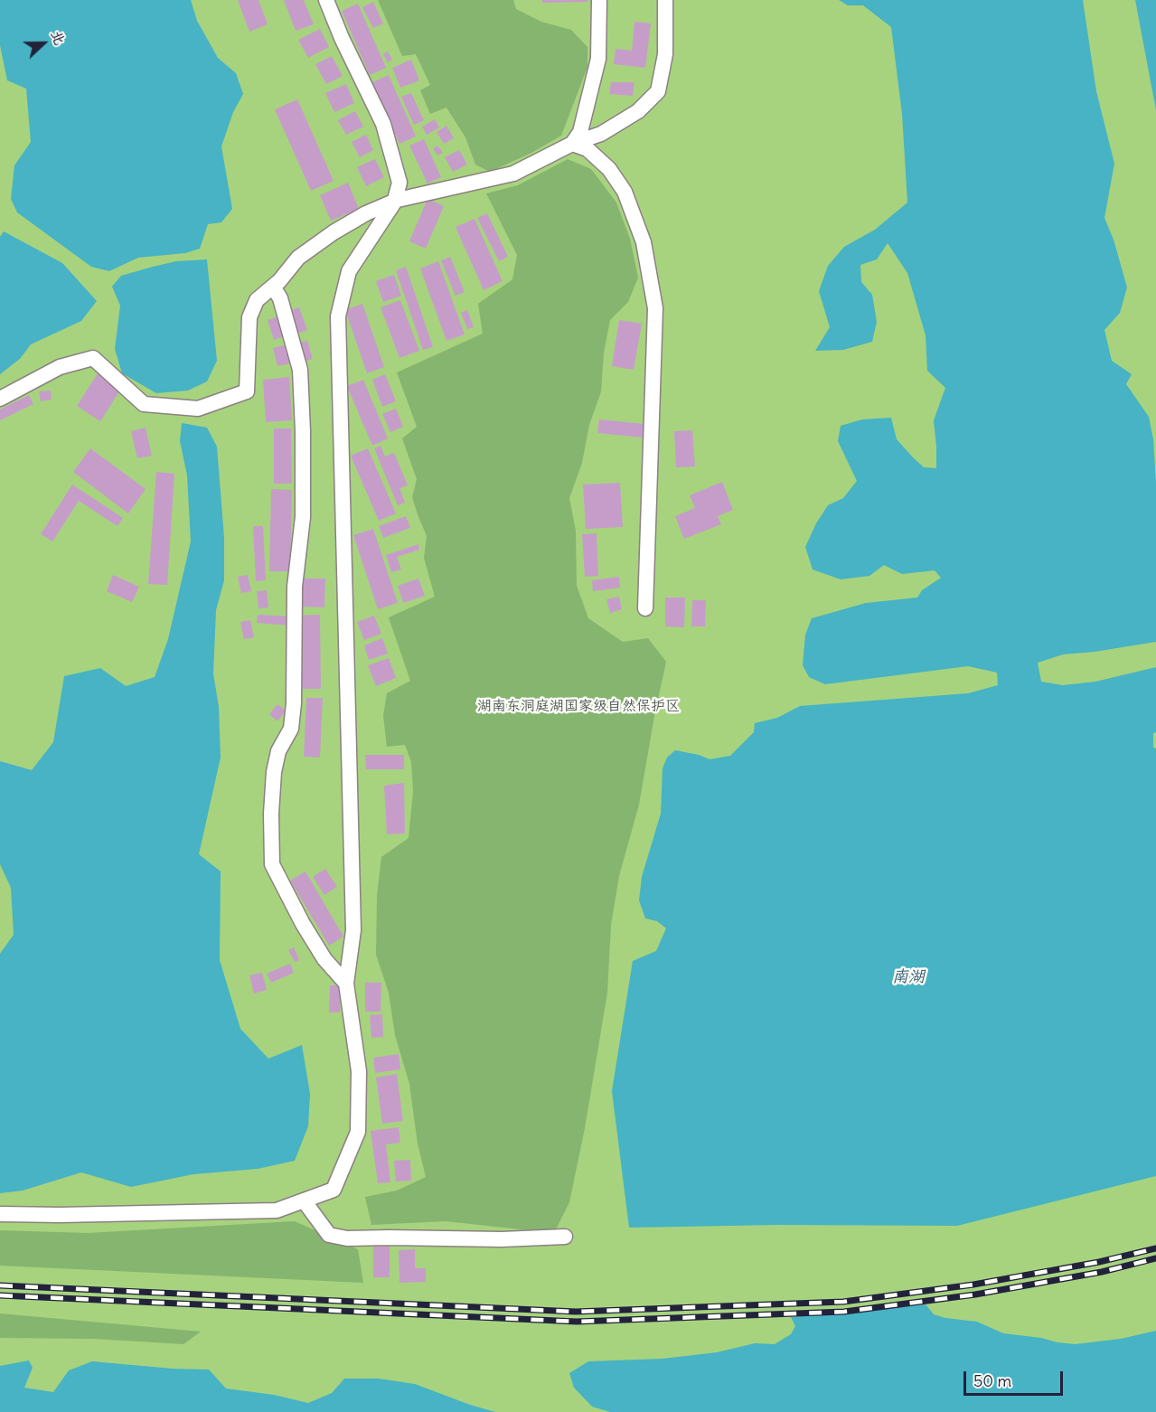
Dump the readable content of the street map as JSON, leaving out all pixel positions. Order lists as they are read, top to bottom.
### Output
{
  "water": ["南湖"],
  "parks": ["湖南东洞庭湖国家级自然保护区"],
  "scale_bar": "50 m",
  "north": "right"
}
